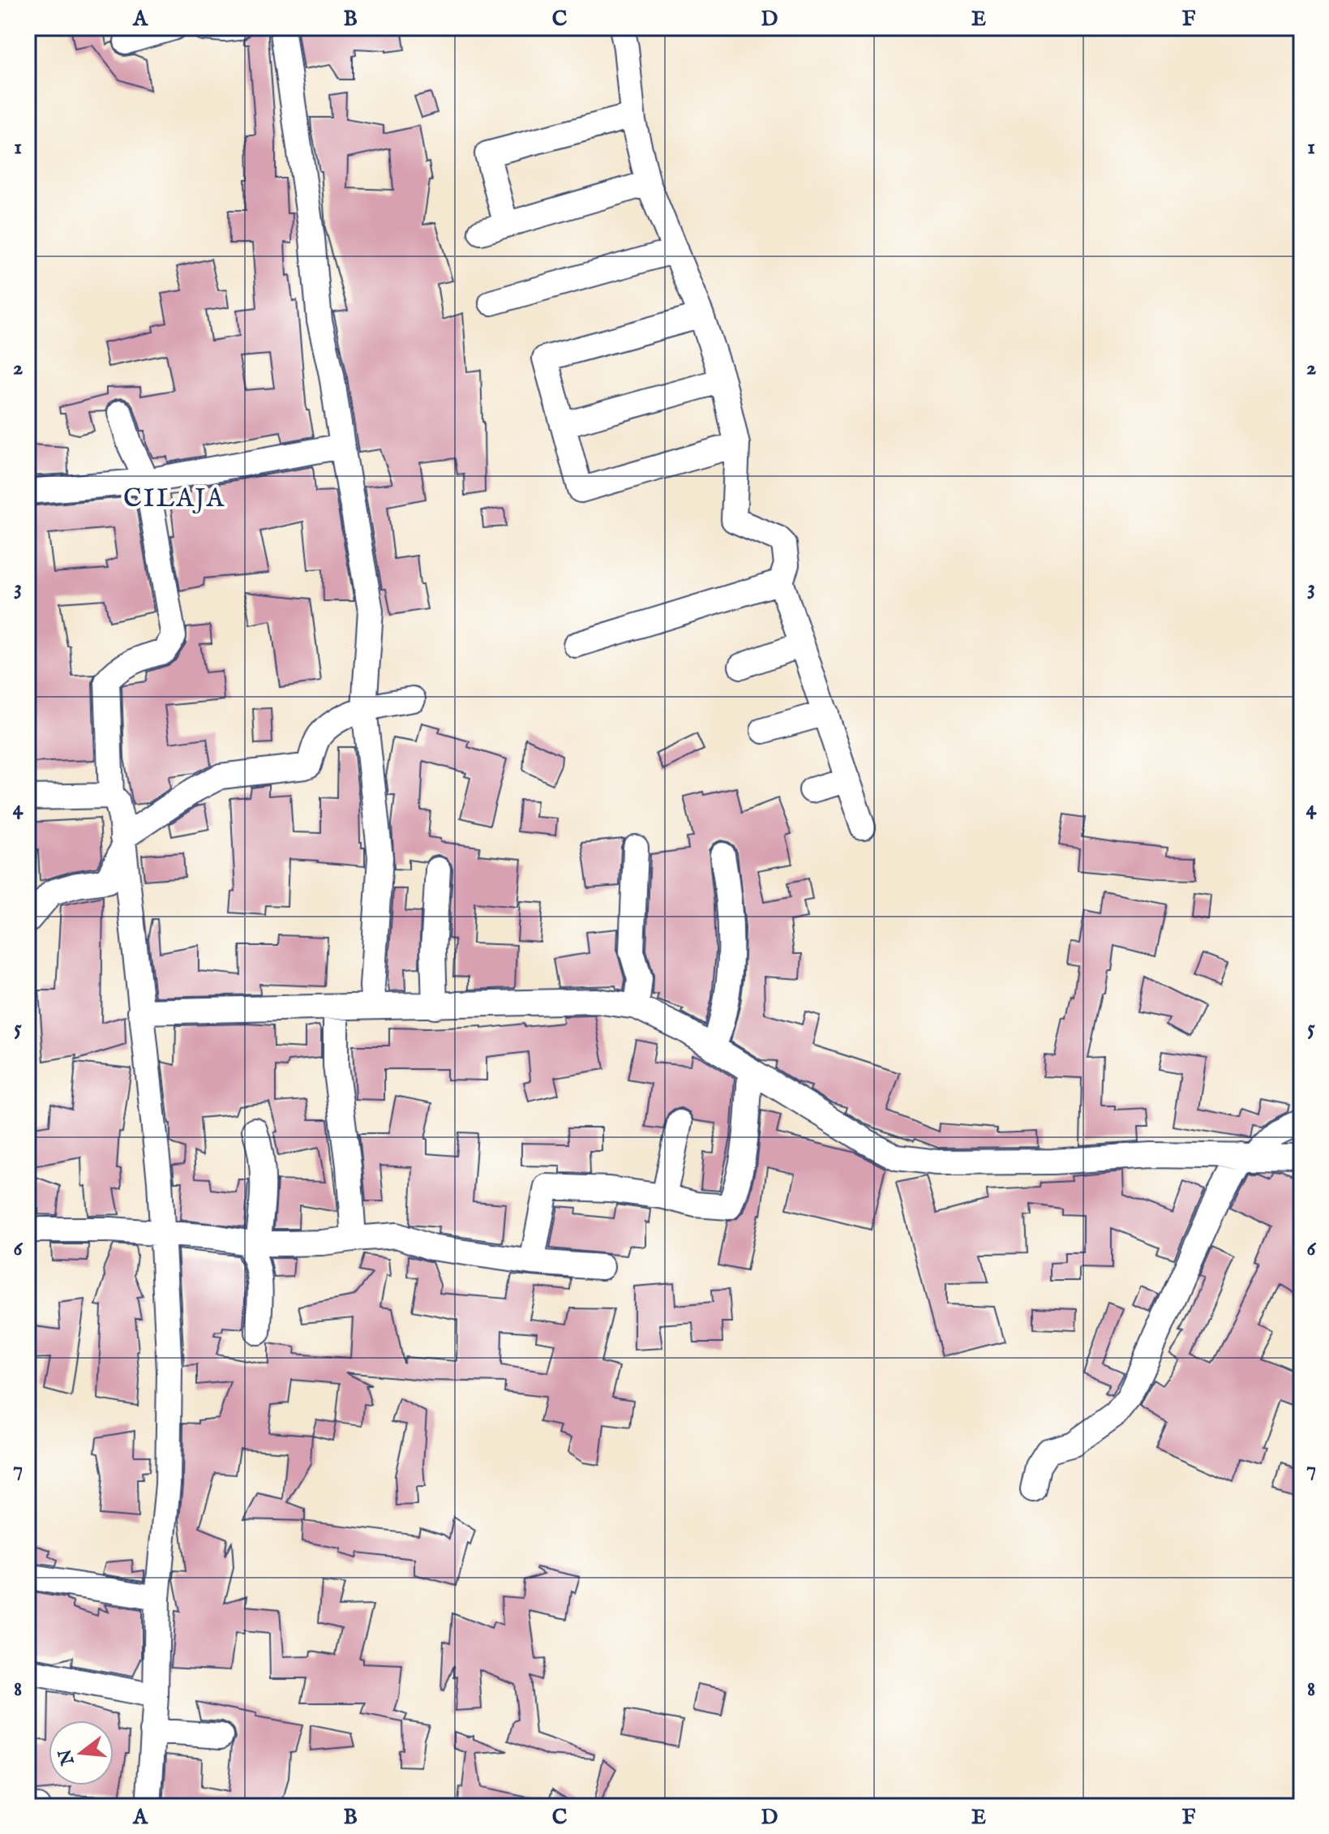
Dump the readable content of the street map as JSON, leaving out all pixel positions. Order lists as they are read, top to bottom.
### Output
{
  "districts": ["CILAJA"],
  "north": "left",
  "grid": {
    "columns": [
      "A",
      "B",
      "C",
      "D",
      "E",
      "F"
    ],
    "rows": [
      "1",
      "2",
      "3",
      "4",
      "5",
      "6",
      "7",
      "8"
    ]
  }
}
